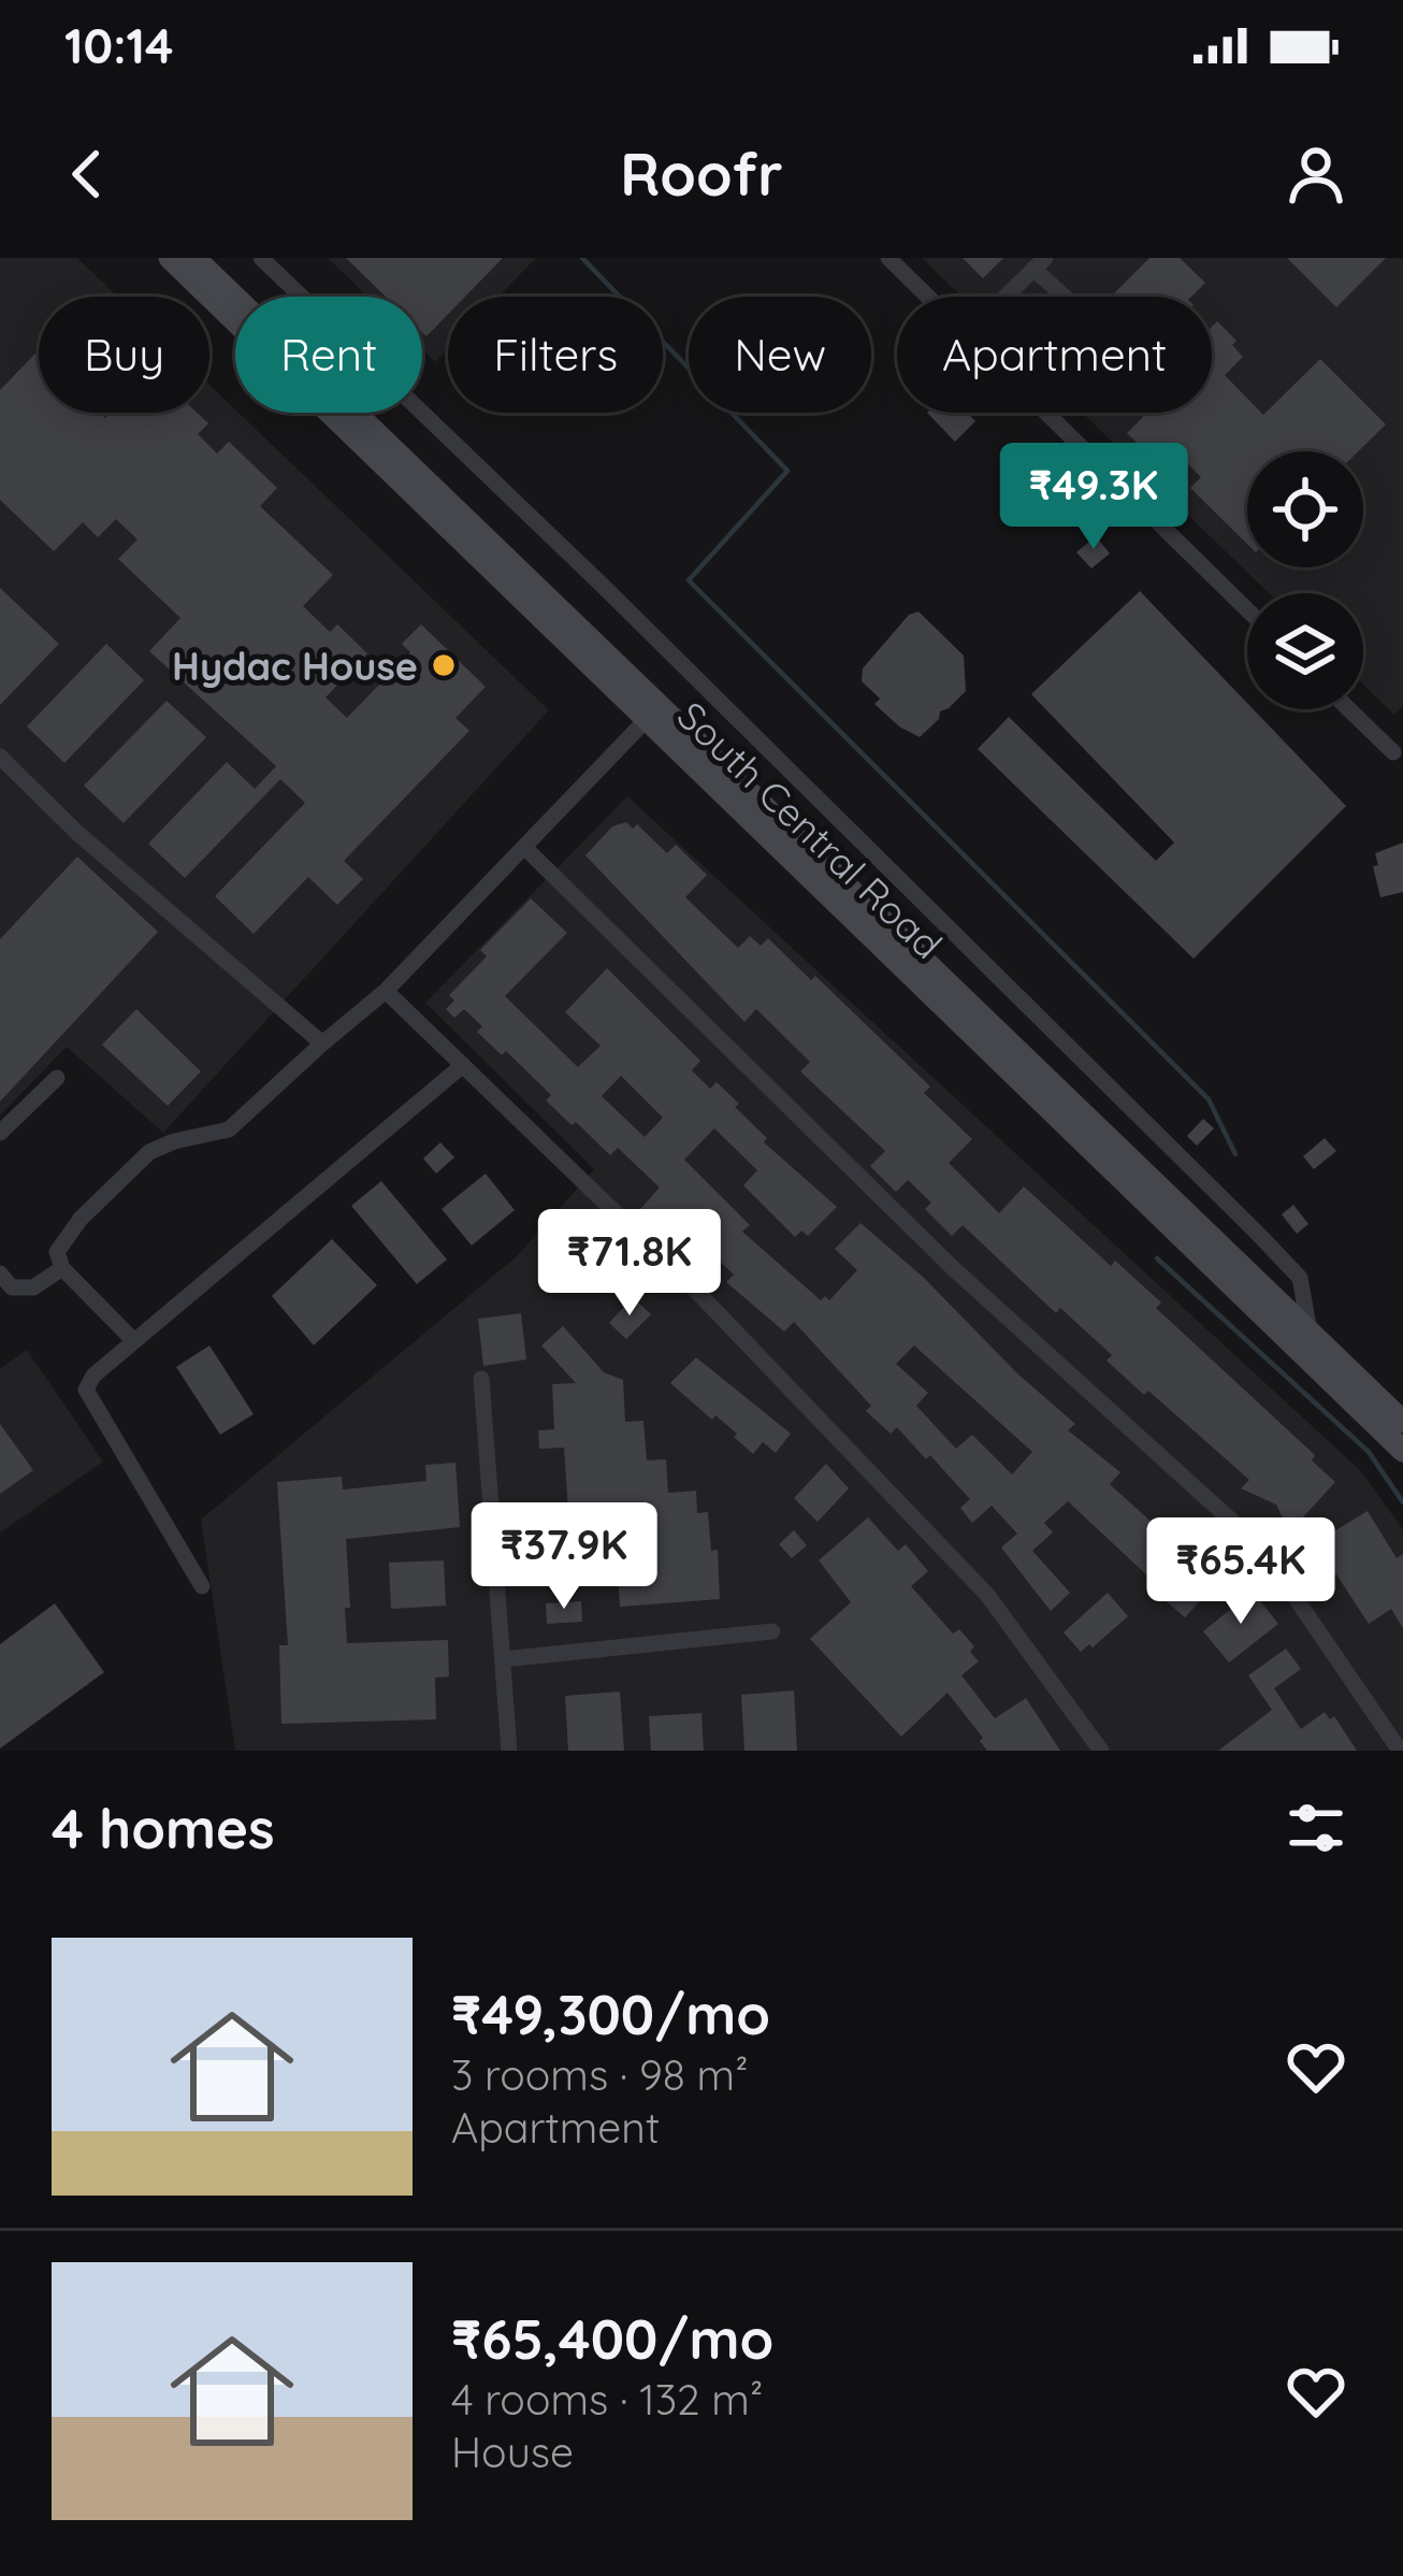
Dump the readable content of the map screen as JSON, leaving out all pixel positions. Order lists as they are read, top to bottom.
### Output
{
  "streets": {
    "main road": ["South Central Road"]
  },
  "places": ["Hydac House"],
  "page": {
    "status": "10:14",
    "header": "Roofr",
    "chip": [
      "Buy",
      "Rent",
      "Filters",
      "New",
      "Apartment"
    ],
    "price": [
      "₹49.3K",
      "₹71.8K",
      "₹37.9K",
      "₹65.4K"
    ],
    "heading": "4 homes",
    "list": [
      {
        "name": "₹49,300/mo",
        "note": "3 rooms · 98 m² · Apartment"
      },
      {
        "name": "₹65,400/mo",
        "note": "4 rooms · 132 m² · House"
      }
    ]
  }
}
